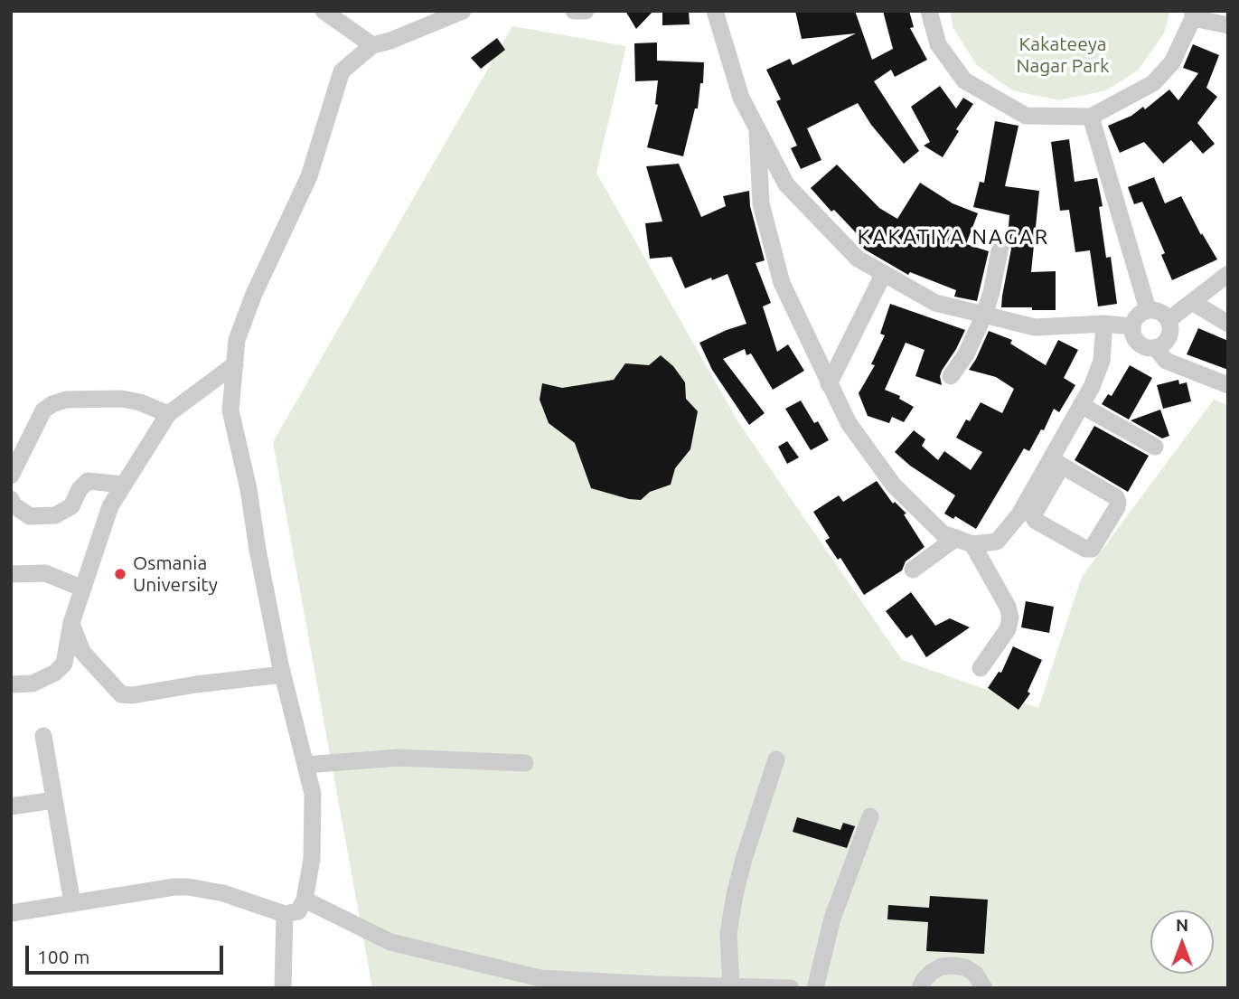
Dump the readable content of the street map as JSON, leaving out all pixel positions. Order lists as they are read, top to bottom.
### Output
{
  "districts": ["KAKATIYA NAGAR"],
  "parks": ["Kakateeya Nagar Park"],
  "places": ["Osmania University"],
  "scale_bar": "100 m",
  "north": "top"
}
